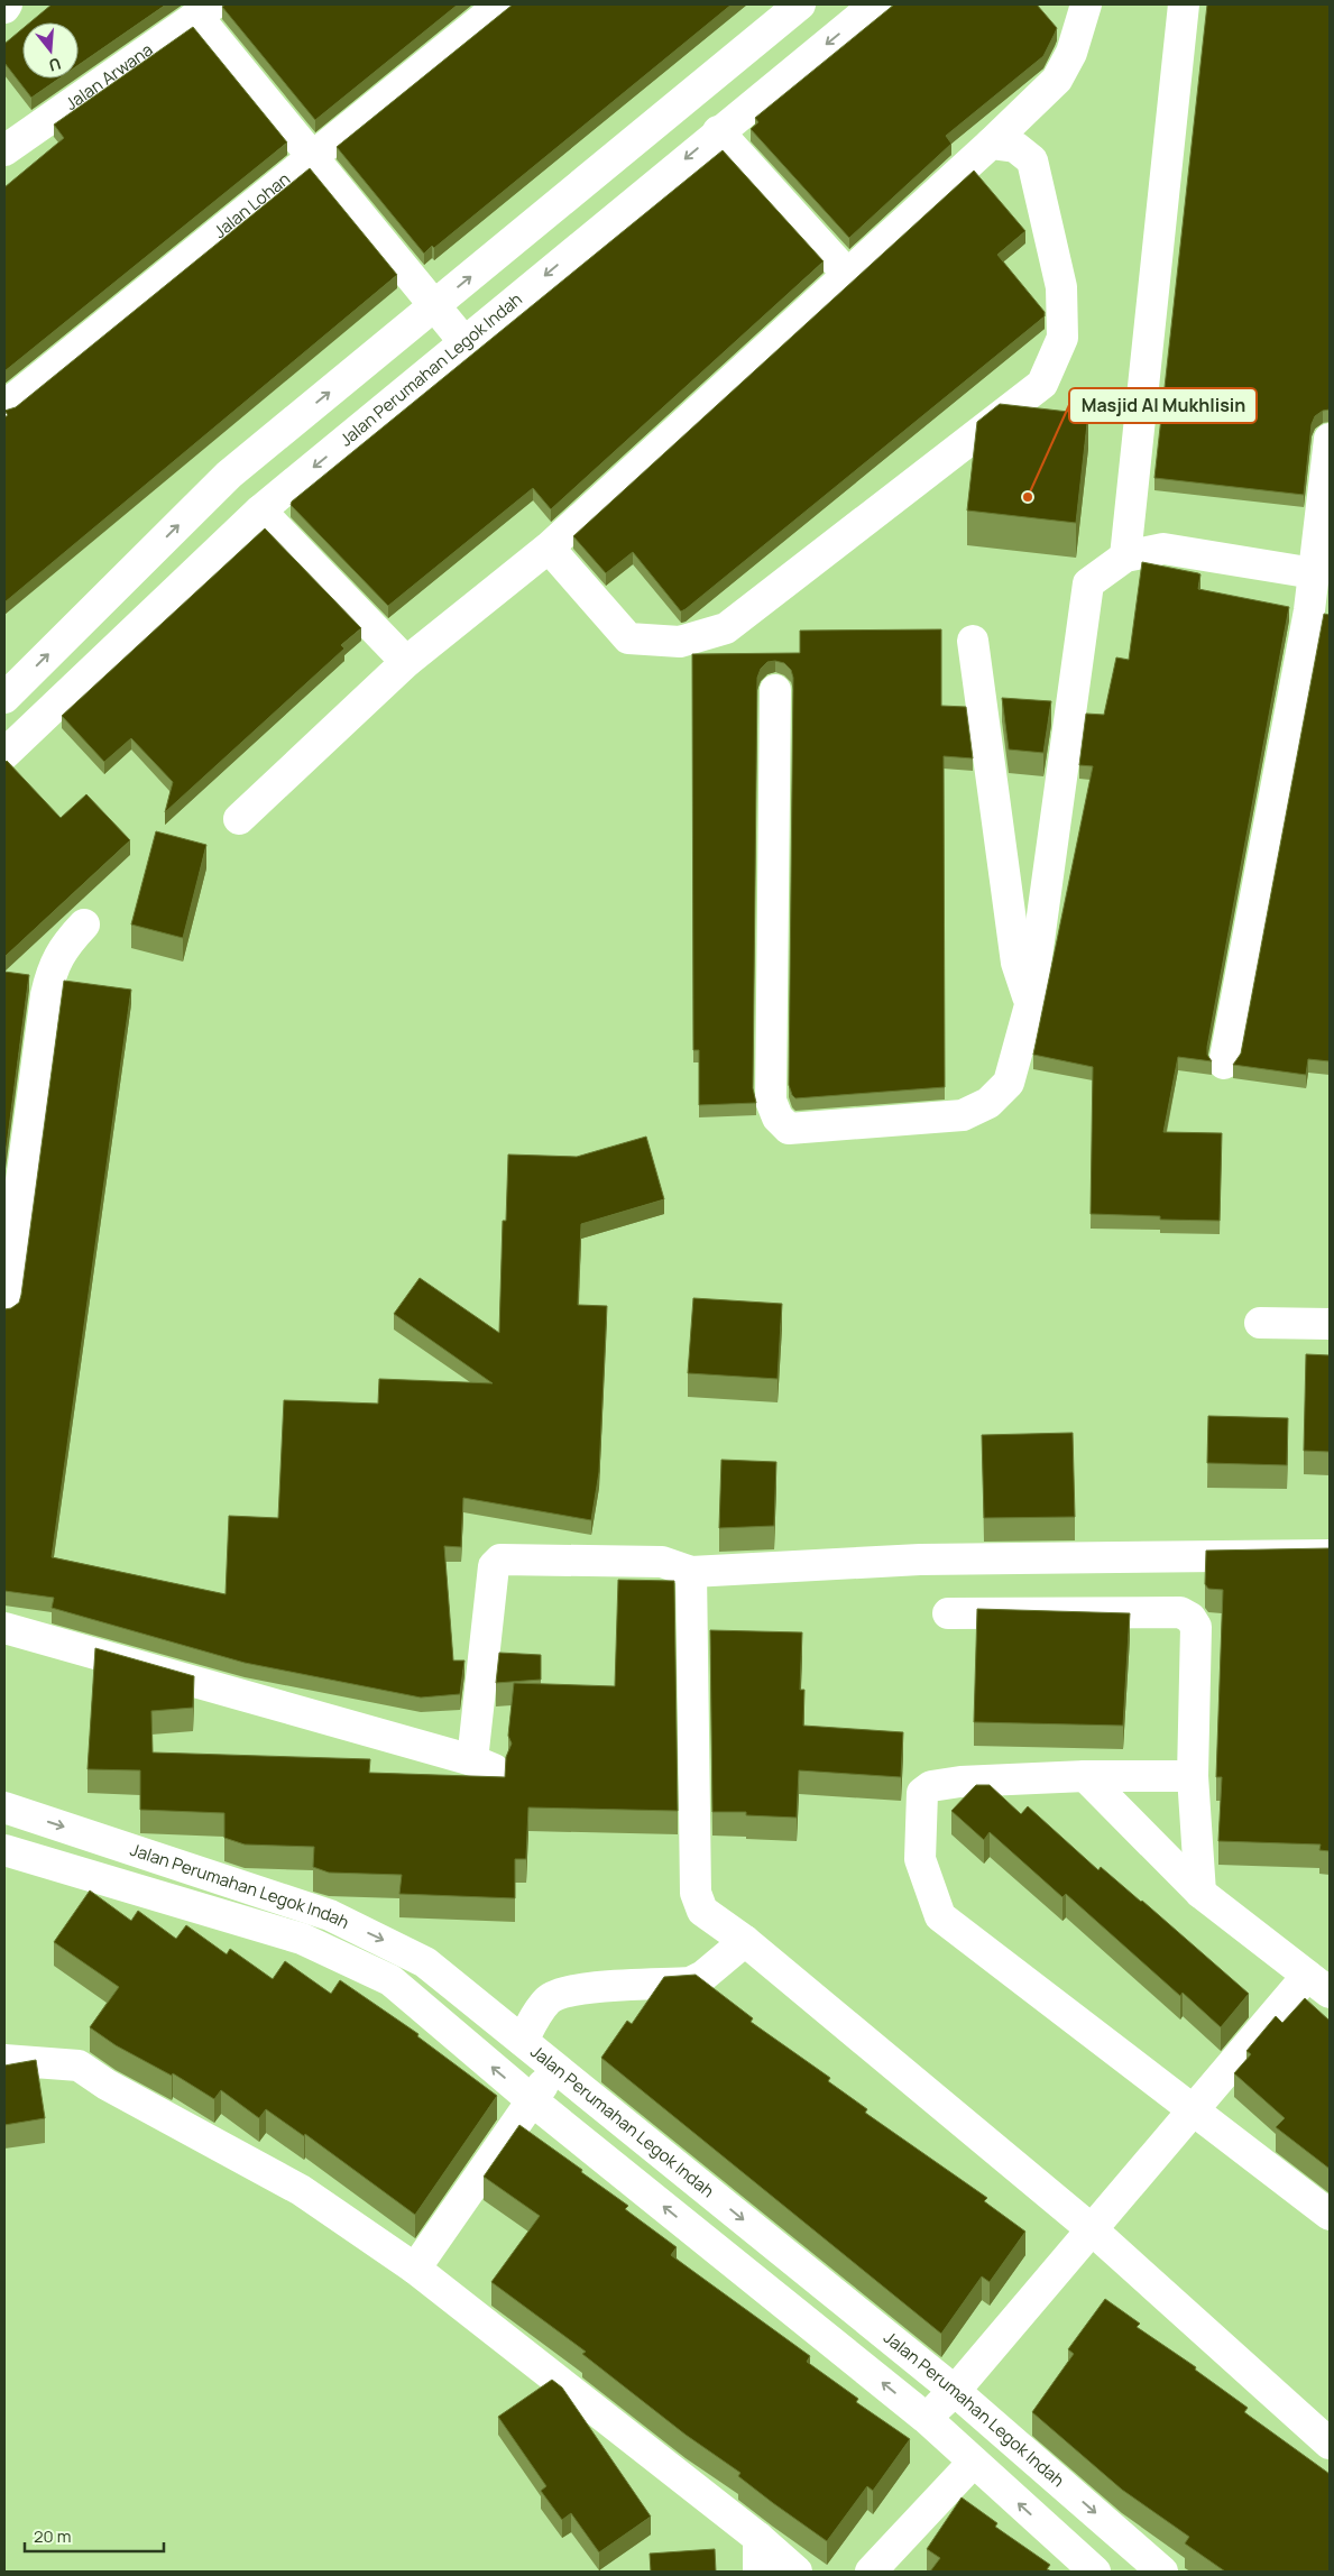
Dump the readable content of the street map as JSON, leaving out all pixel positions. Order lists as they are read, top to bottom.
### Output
{
  "streets": {
    "street": ["Jalan Arwana", "Jalan Lohan", "Jalan Perumahan Legok Indah"]
  },
  "places": ["Masjid Al Mukhlisin"],
  "scale_bar": "20 m",
  "north": "bottom"
}
